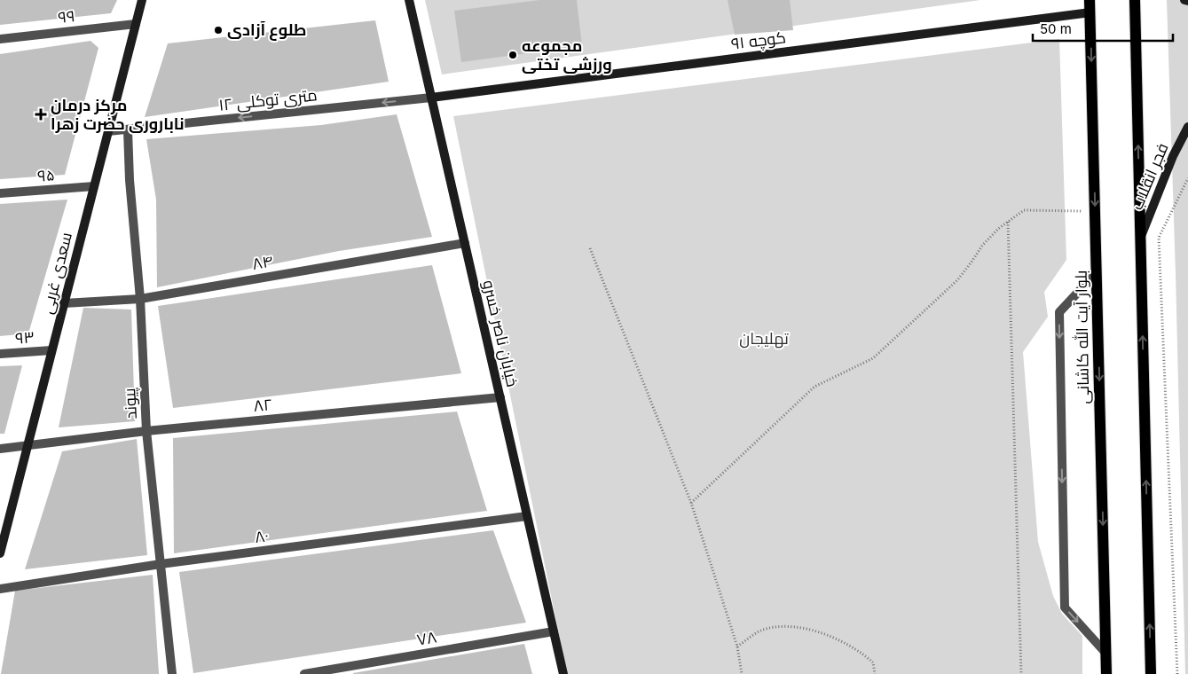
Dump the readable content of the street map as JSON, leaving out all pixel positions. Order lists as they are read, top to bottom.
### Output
{
  "streets": {
    "main road": [
      "کوچه ۹۱",
      "فجر انقلاب",
      "سعدی غربی",
      "خیابان ناصر خسرو",
      "بلوار آیت الله کاشانی"
    ],
    "street": [
      "۹۹",
      "۱۲ متری توکلی",
      "۹۵",
      "۸۴",
      "۹۳",
      "پیوند",
      "۸۲",
      "۸۰",
      "۷۸"
    ]
  },
  "crossings": [
    ["۹۹", "سعدی غربی"],
    ["کوچه ۹۱", "۱۲ متری توکلی"],
    ["کوچه ۹۱", "خیابان ناصر خسرو"],
    ["کوچه ۹۱", "بلوار آیت الله کاشانی"],
    ["۱۲ متری توکلی", "سعدی غربی"],
    ["۱۲ متری توکلی", "خیابان ناصر خسرو"],
    ["۱۲ متری توکلی", "پیوند"],
    ["۹۵", "سعدی غربی"],
    ["۸۴", "سعدی غربی"],
    ["۸۴", "خیابان ناصر خسرو"],
    ["۸۴", "پیوند"],
    ["سعدی غربی", "۹۳"],
    ["سعدی غربی", "۸۲"],
    ["خیابان ناصر خسرو", "۸۲"],
    ["خیابان ناصر خسرو", "۸۰"],
    ["خیابان ناصر خسرو", "۷۸"],
    ["پیوند", "۸۲"],
    ["پیوند", "۸۰"]
  ],
  "one_way": ["۱۲ متری توکلی"],
  "parks": ["تهلیجان"],
  "places": {
    "other": ["طلوع آزادی", "مجموعه ورزشی تختی"],
    "health": ["مرکز درمان ناباروری حضرت زهرا"]
  },
  "scale_bar": "50 m"
}
